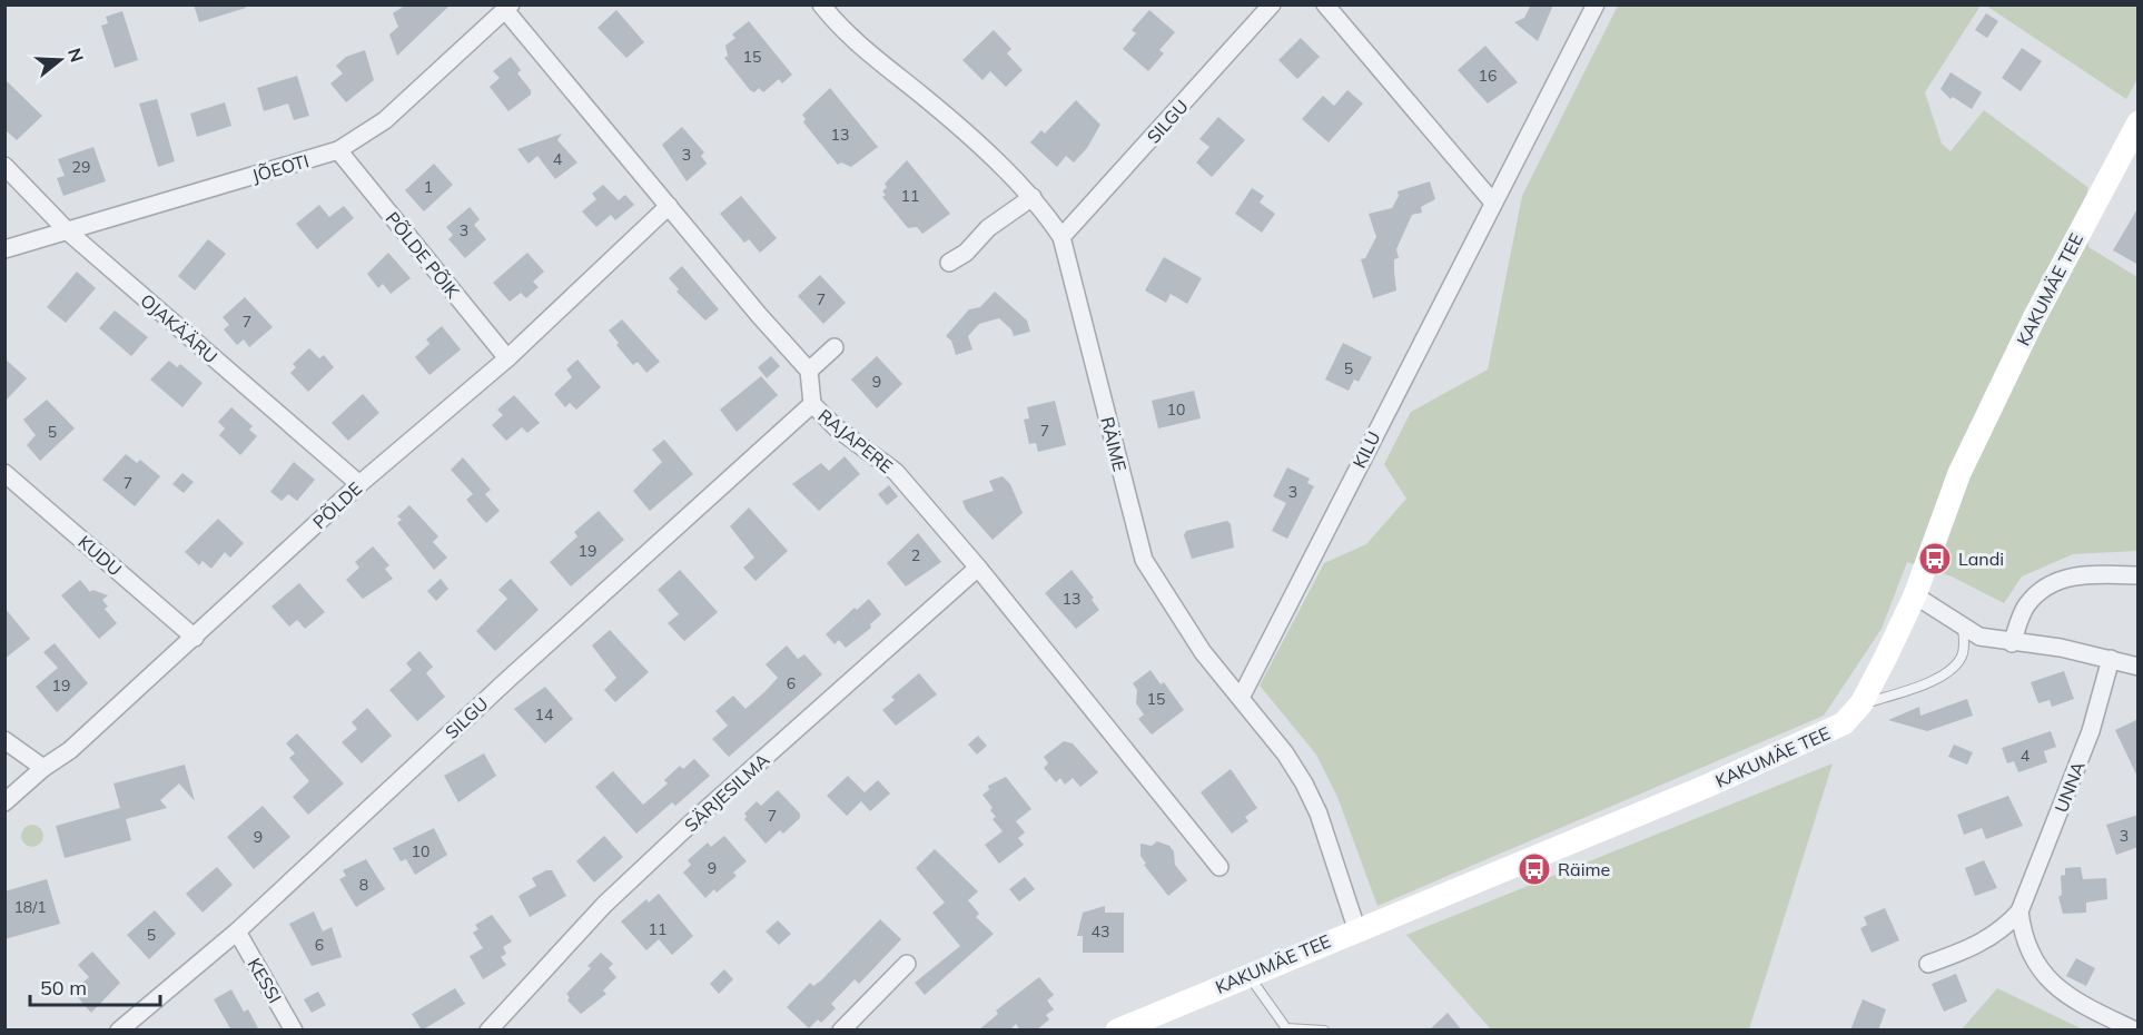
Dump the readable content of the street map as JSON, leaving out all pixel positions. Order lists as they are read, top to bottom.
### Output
{
  "streets": {
    "street": [
      "SILGU",
      "JÕEOTI",
      "PÕLDE PÕIK",
      "KAKUMÄE TEE",
      "OJAKÄÄRU",
      "RAJAPERE",
      "RÄIME",
      "KILU",
      "PÕLDE",
      "KUDU",
      "UNNA",
      "SÄRJESILMA",
      "KESSI"
    ]
  },
  "crossings": [
    ["SILGU", "RAJAPERE"],
    ["SILGU", "RÄIME"],
    ["SILGU", "KESSI"],
    ["JÕEOTI", "PÕLDE PÕIK"],
    ["JÕEOTI", "OJAKÄÄRU"],
    ["PÕLDE PÕIK", "PÕLDE"],
    ["KAKUMÄE TEE", "RÄIME"],
    ["OJAKÄÄRU", "PÕLDE"],
    ["RAJAPERE", "SÄRJESILMA"],
    ["RÄIME", "KILU"],
    ["PÕLDE", "KUDU"]
  ],
  "places": {
    "bus stop": ["Landi", "Räime"]
  },
  "house_numbers": [
    "15",
    "16",
    "13",
    "3",
    "4",
    "29",
    "1",
    "11",
    "3",
    "7",
    "7",
    "5",
    "9",
    "10",
    "7",
    "5",
    "7",
    "3",
    "19",
    "2",
    "13",
    "6",
    "19",
    "15",
    "14",
    "4",
    "7",
    "3",
    "9",
    "10",
    "9",
    "8",
    "18/1",
    "11",
    "43",
    "5",
    "6"
  ],
  "scale_bar": "50 m",
  "north": "right"
}
